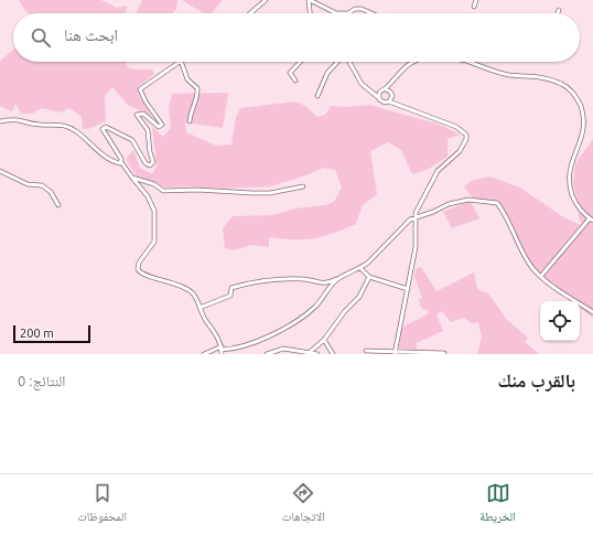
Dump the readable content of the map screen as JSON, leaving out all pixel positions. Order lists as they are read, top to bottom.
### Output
{
  "scale_bar": "200 m",
  "page": {
    "search": "ابحث هنا",
    "scale": "200 m",
    "heading": ["بالقرب منك", "النتائج: 0"],
    "nav": ["الخريطة", "الاتجاهات", "المحفوظات"]
  }
}
